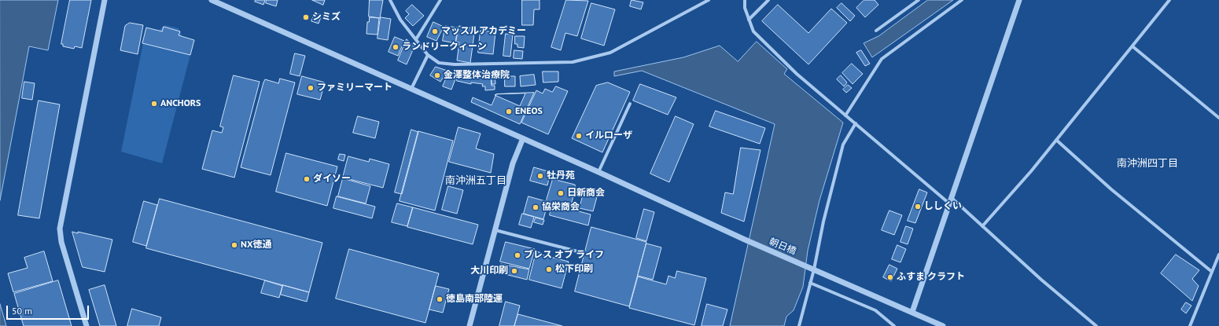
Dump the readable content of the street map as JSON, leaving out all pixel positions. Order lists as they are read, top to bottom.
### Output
{
  "streets": {
    "street": ["朝日橋"]
  },
  "districts": ["南沖洲四丁目", "南沖洲五丁目"],
  "places": [
    "シミズ",
    "マッスルアカデミー",
    "ランドリークィーン",
    "金澤整体治療院",
    "ファミリーマート",
    "ANCHORS",
    "ENEOS",
    "イルローザ",
    "牡丹苑",
    "ダイソー",
    "日新商会",
    "ししくい",
    "協栄商会",
    "NX徳通",
    "ブレス オブ ライフ",
    "松下印刷",
    "大川印刷",
    "ふすま クラフト",
    "徳島南部陸運"
  ],
  "scale_bar": "50 m"
}
